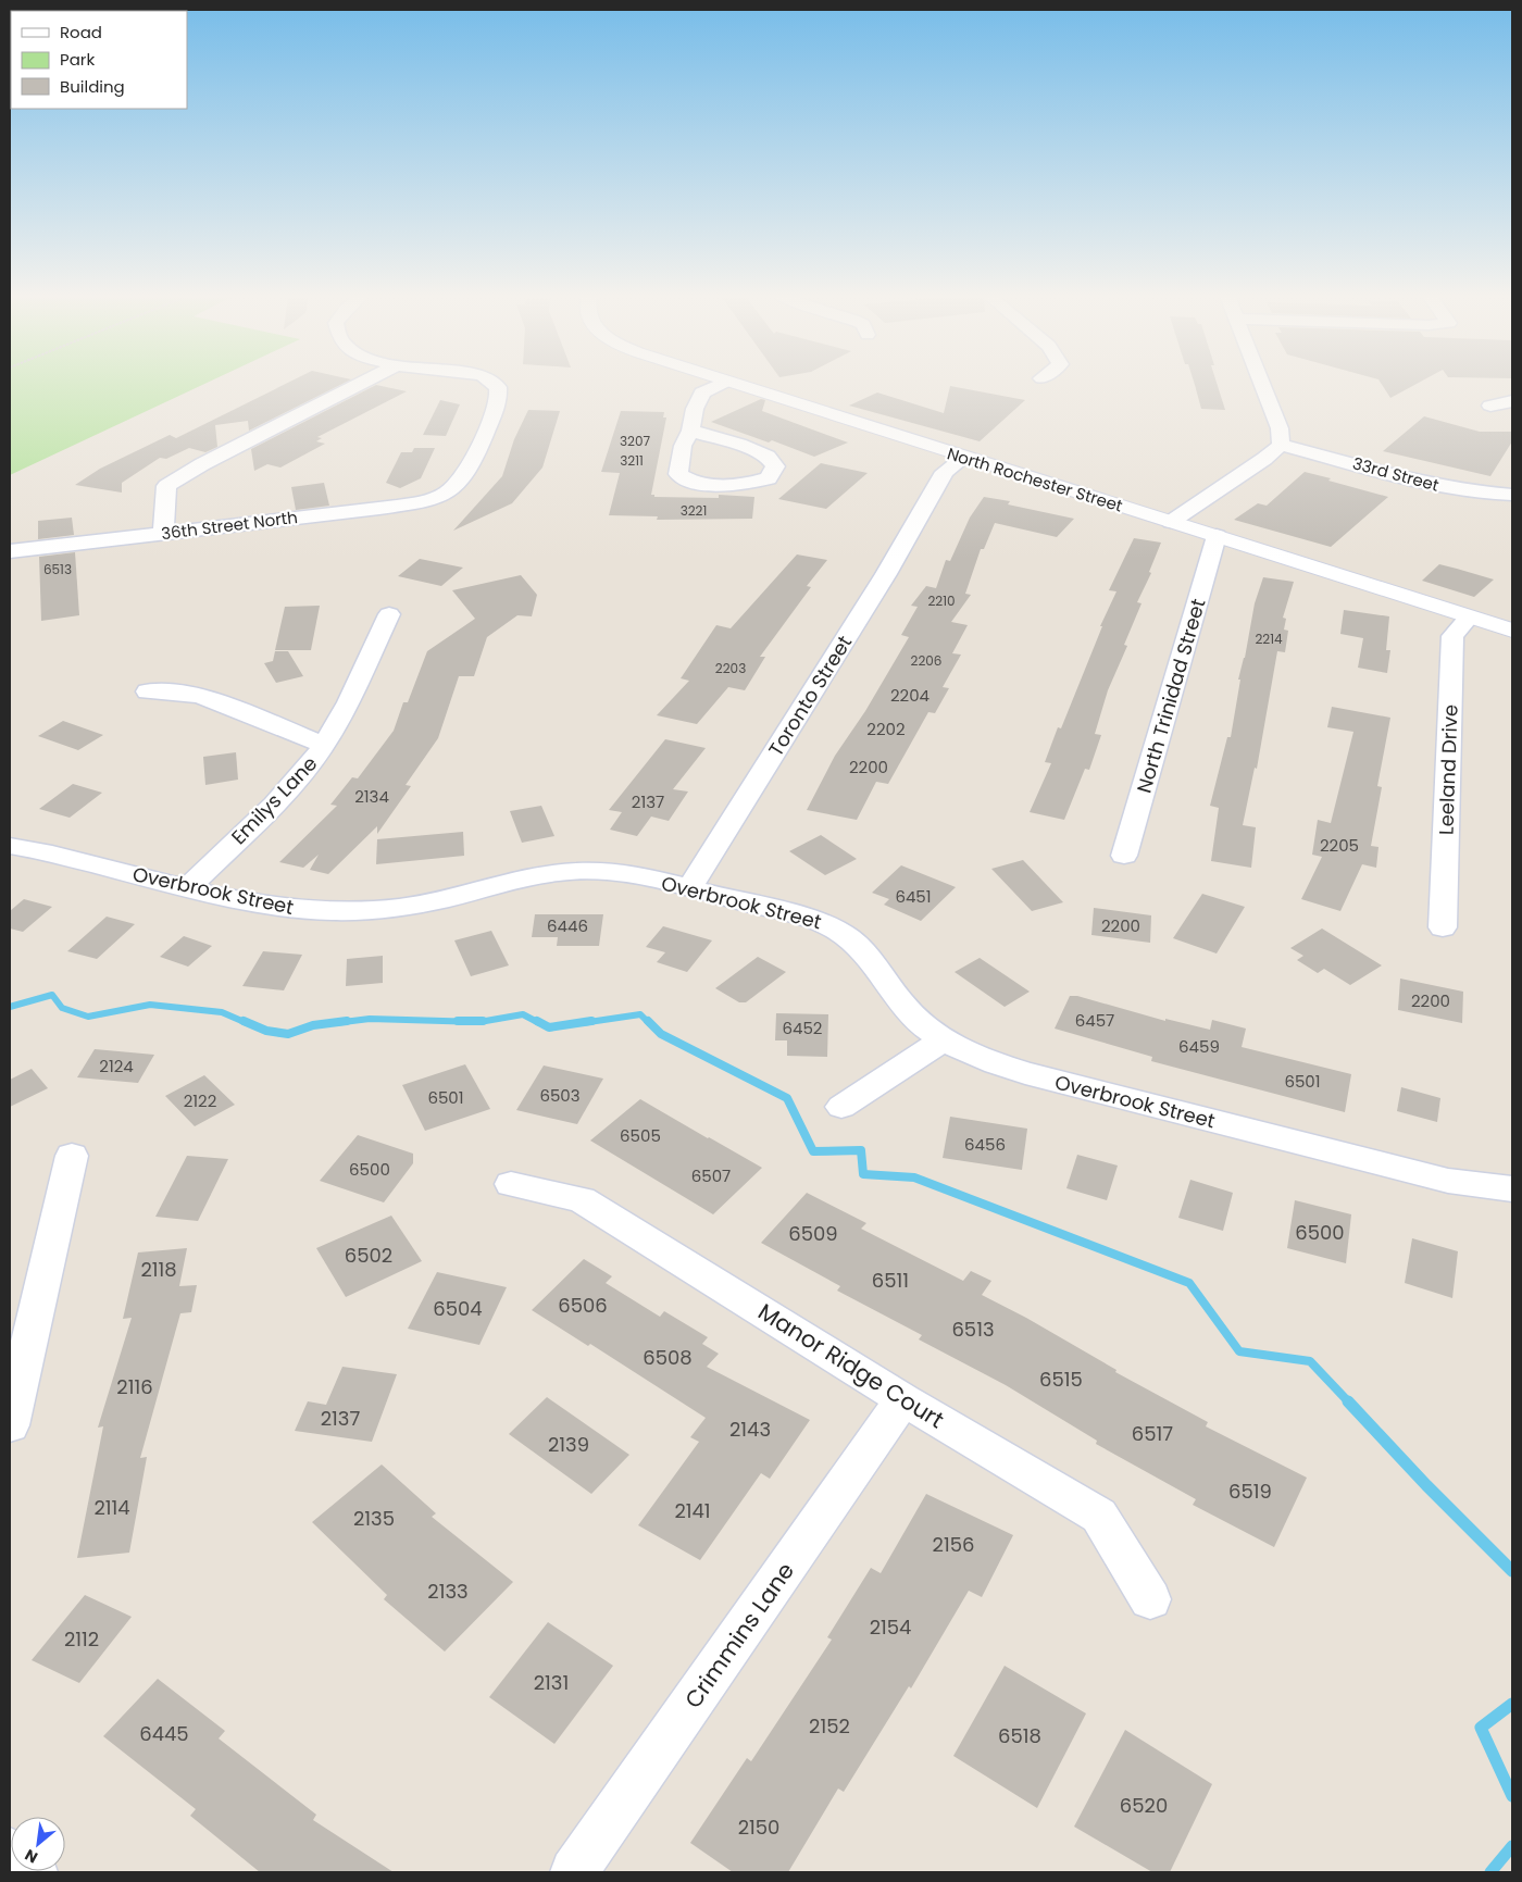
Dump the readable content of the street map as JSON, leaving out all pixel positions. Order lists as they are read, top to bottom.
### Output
{
  "streets": {
    "street": [
      "33rd Street",
      "North Rochester Street",
      "36th Street North",
      "Toronto Street",
      "North Trinidad Street",
      "Leeland Drive",
      "Emilys Lane",
      "Overbrook Street",
      "Manor Ridge Court",
      "Crimmins Lane"
    ]
  },
  "crossings": [
    ["North Rochester Street", "Toronto Street"],
    ["North Rochester Street", "North Trinidad Street"],
    ["North Rochester Street", "Leeland Drive"],
    ["Toronto Street", "Overbrook Street"],
    ["Emilys Lane", "Overbrook Street"],
    ["Manor Ridge Court", "Crimmins Lane"]
  ],
  "house_numbers": [
    "3207",
    "3211",
    "3221",
    "6513",
    "2210",
    "2214",
    "2206",
    "2203",
    "2204",
    "2202",
    "2200",
    "2134",
    "2137",
    "2205",
    "6451",
    "6446",
    "2200",
    "2200",
    "6457",
    "6452",
    "6459",
    "2124",
    "6501",
    "6503",
    "6501",
    "2122",
    "6505",
    "6456",
    "6500",
    "6507",
    "6500",
    "6509",
    "6502",
    "2118",
    "6511",
    "6506",
    "6504",
    "6513",
    "6508",
    "6515",
    "2116",
    "2137",
    "2143",
    "6517",
    "2139",
    "6519",
    "2114",
    "2141",
    "2135",
    "2156",
    "2133",
    "2154",
    "2112",
    "2131",
    "2152",
    "6445",
    "6518",
    "6520",
    "2150"
  ],
  "legend": ["Road", "Park", "Building"],
  "north": "bottom left"
}
